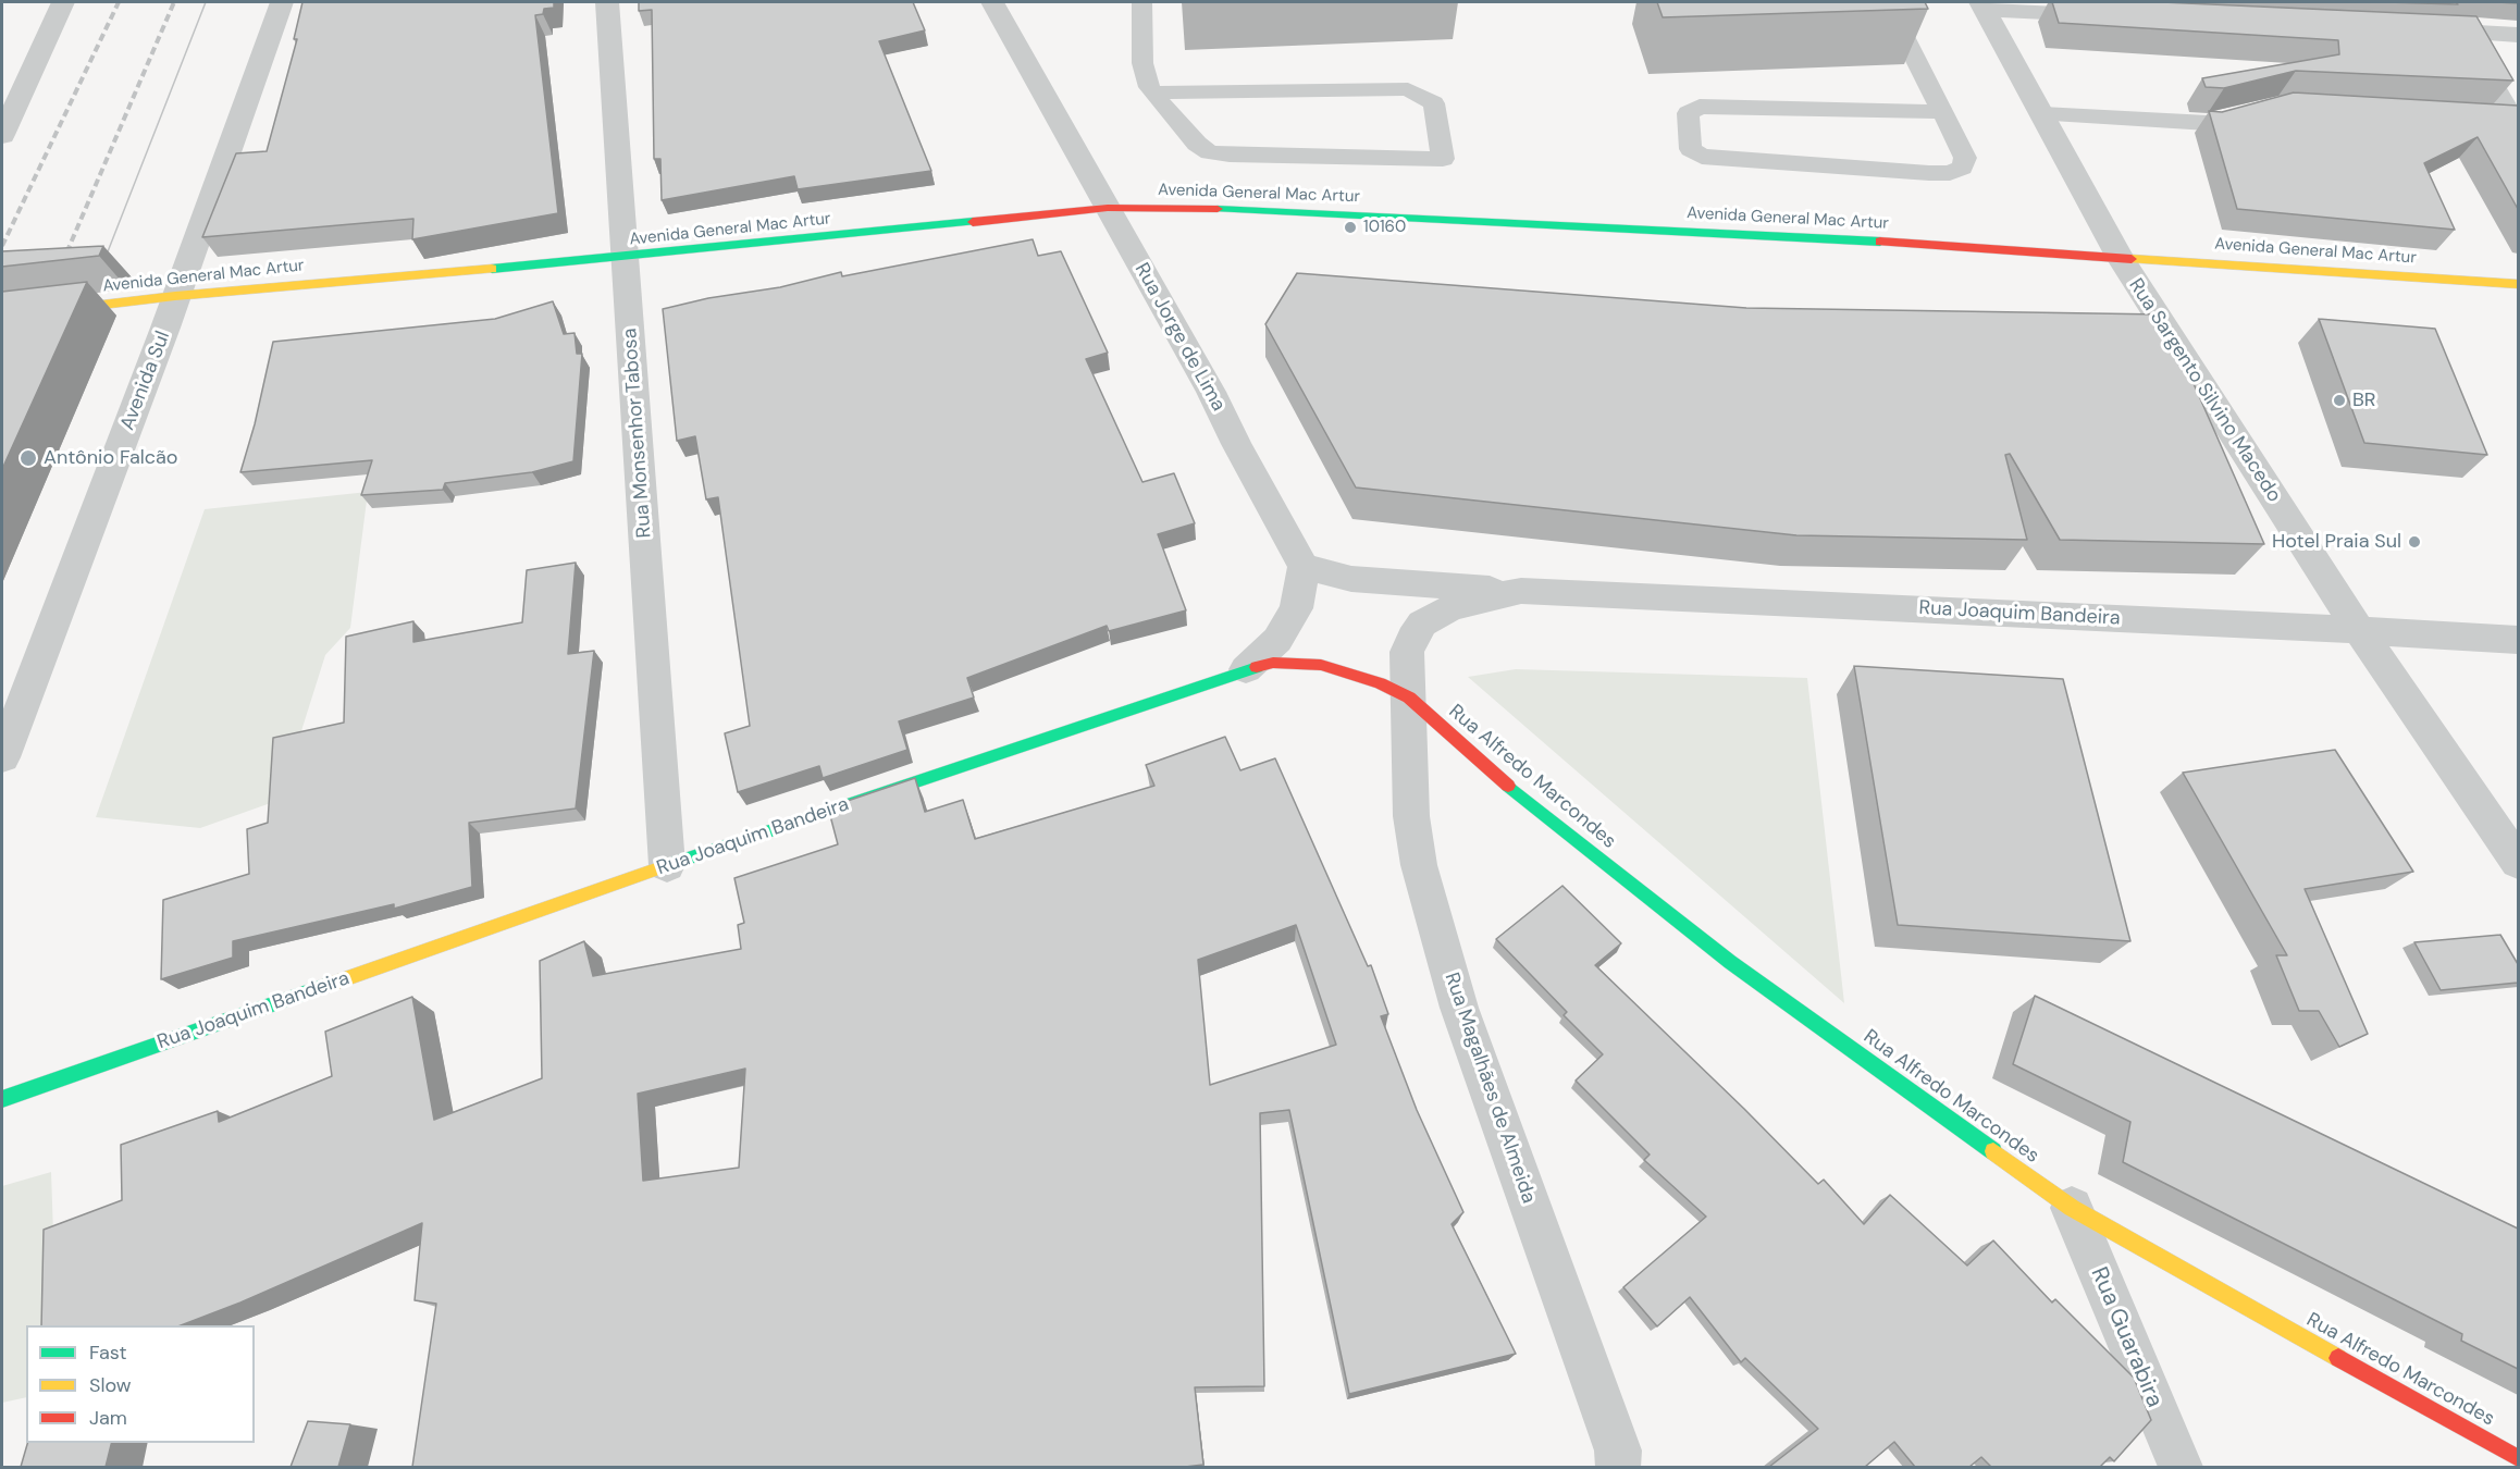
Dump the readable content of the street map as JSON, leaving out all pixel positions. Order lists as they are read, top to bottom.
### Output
{
  "streets": {
    "main road": ["Avenida General Mac Artur", "Rua Joaquim Bandeira", "Rua Alfredo Marcondes"],
    "street": [
      "Rua Jorge de Lima",
      "Avenida Sul",
      "Rua Sargento Silvino Macedo",
      "Rua Monsenhor Tabosa",
      "Rua Magalhães de Almeida",
      "Rua Guarabira"
    ]
  },
  "crossings": [
    ["Avenida General Mac Artur", "Rua Jorge de Lima"],
    ["Avenida General Mac Artur", "Avenida Sul"],
    ["Avenida General Mac Artur", "Rua Sargento Silvino Macedo"],
    ["Avenida General Mac Artur", "Rua Monsenhor Tabosa"],
    ["Rua Jorge de Lima", "Rua Joaquim Bandeira"],
    ["Rua Sargento Silvino Macedo", "Rua Joaquim Bandeira"],
    ["Rua Monsenhor Tabosa", "Rua Joaquim Bandeira"],
    ["Rua Joaquim Bandeira", "Rua Alfredo Marcondes"],
    ["Rua Joaquim Bandeira", "Rua Magalhães de Almeida"],
    ["Rua Alfredo Marcondes", "Rua Magalhães de Almeida"],
    ["Rua Alfredo Marcondes", "Rua Guarabira"]
  ],
  "places": [
    "10160",
    "BR",
    "Antônio Falcão",
    "Hotel Praia Sul"
  ],
  "legend": ["Fast", "Slow", "Jam"]
}
